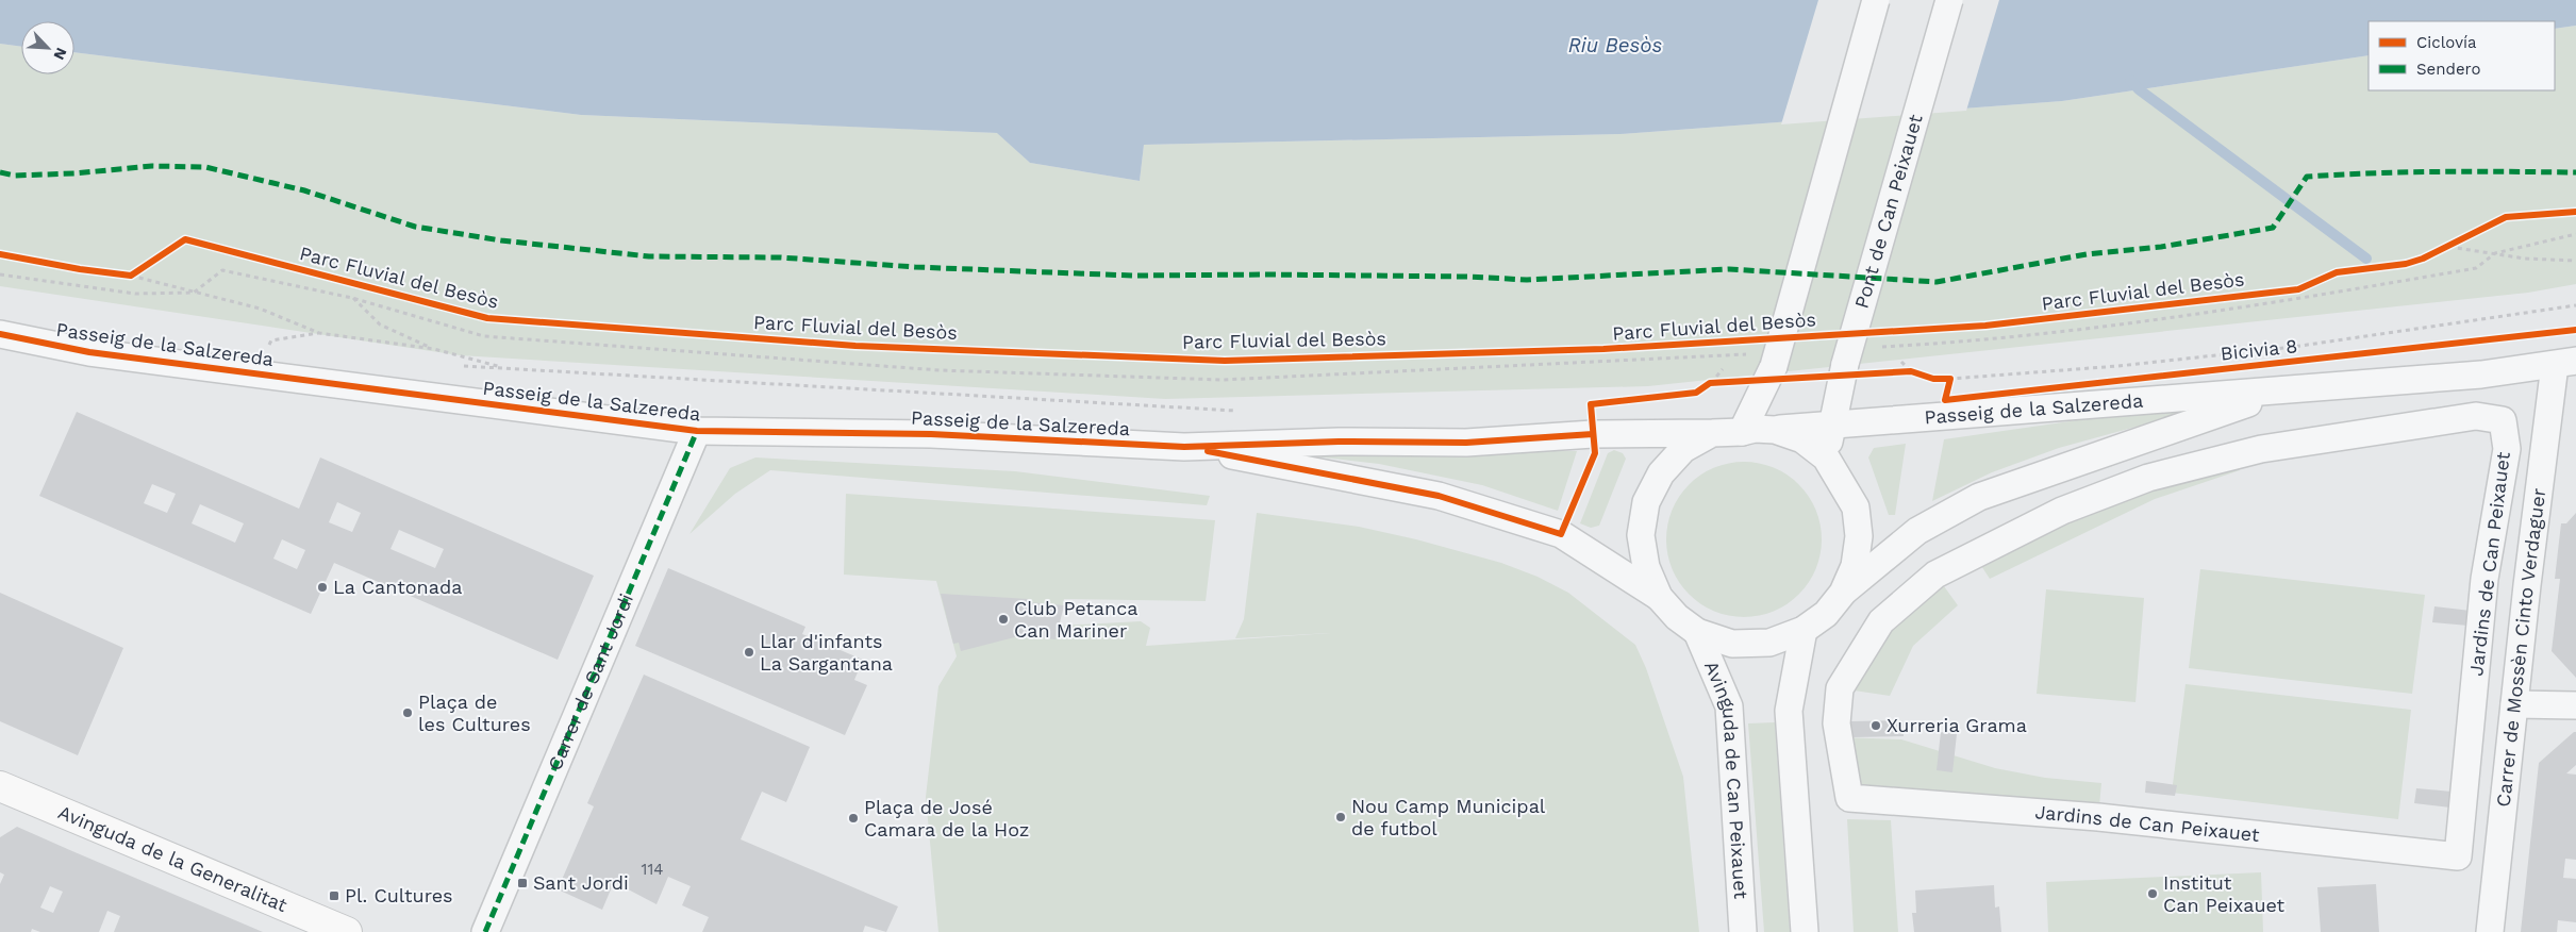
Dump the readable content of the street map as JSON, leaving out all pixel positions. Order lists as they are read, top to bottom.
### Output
{
  "streets": {
    "street": [
      "Pont de Can Peixauet",
      "Passeig de la Salzereda",
      "Jardins de Can Peixauet",
      "Carrer de Mossèn Cinto Verdaguer",
      "Carrer de Sant Jordi",
      "Avinguda de Can Peixauet",
      "Avinguda de la Generalitat"
    ],
    "cycle path": ["Parc Fluvial del Besòs", "Bicivia 8"]
  },
  "crossings": [
    ["Pont de Can Peixauet", "Passeig de la Salzereda"],
    ["Passeig de la Salzereda", "Carrer de Mossèn Cinto Verdaguer"],
    ["Passeig de la Salzereda", "Carrer de Sant Jordi"]
  ],
  "water": ["Riu Besòs"],
  "places": {
    "other": [
      "La Cantonada",
      "Club Petanca Can Mariner",
      "Llar d'infants La Sargantana",
      "Plaça de les Cultures",
      "Xurreria Grama",
      "Nou Camp Municipal de futbol",
      "Plaça de José Camara de la Hoz",
      "Institut Can Peixauet"
    ],
    "transit": ["Sant Jordi", "Pl. Cultures"]
  },
  "house_numbers": ["114"],
  "legend": ["Ciclovía", "Sendero"],
  "north": "bottom right"
}
